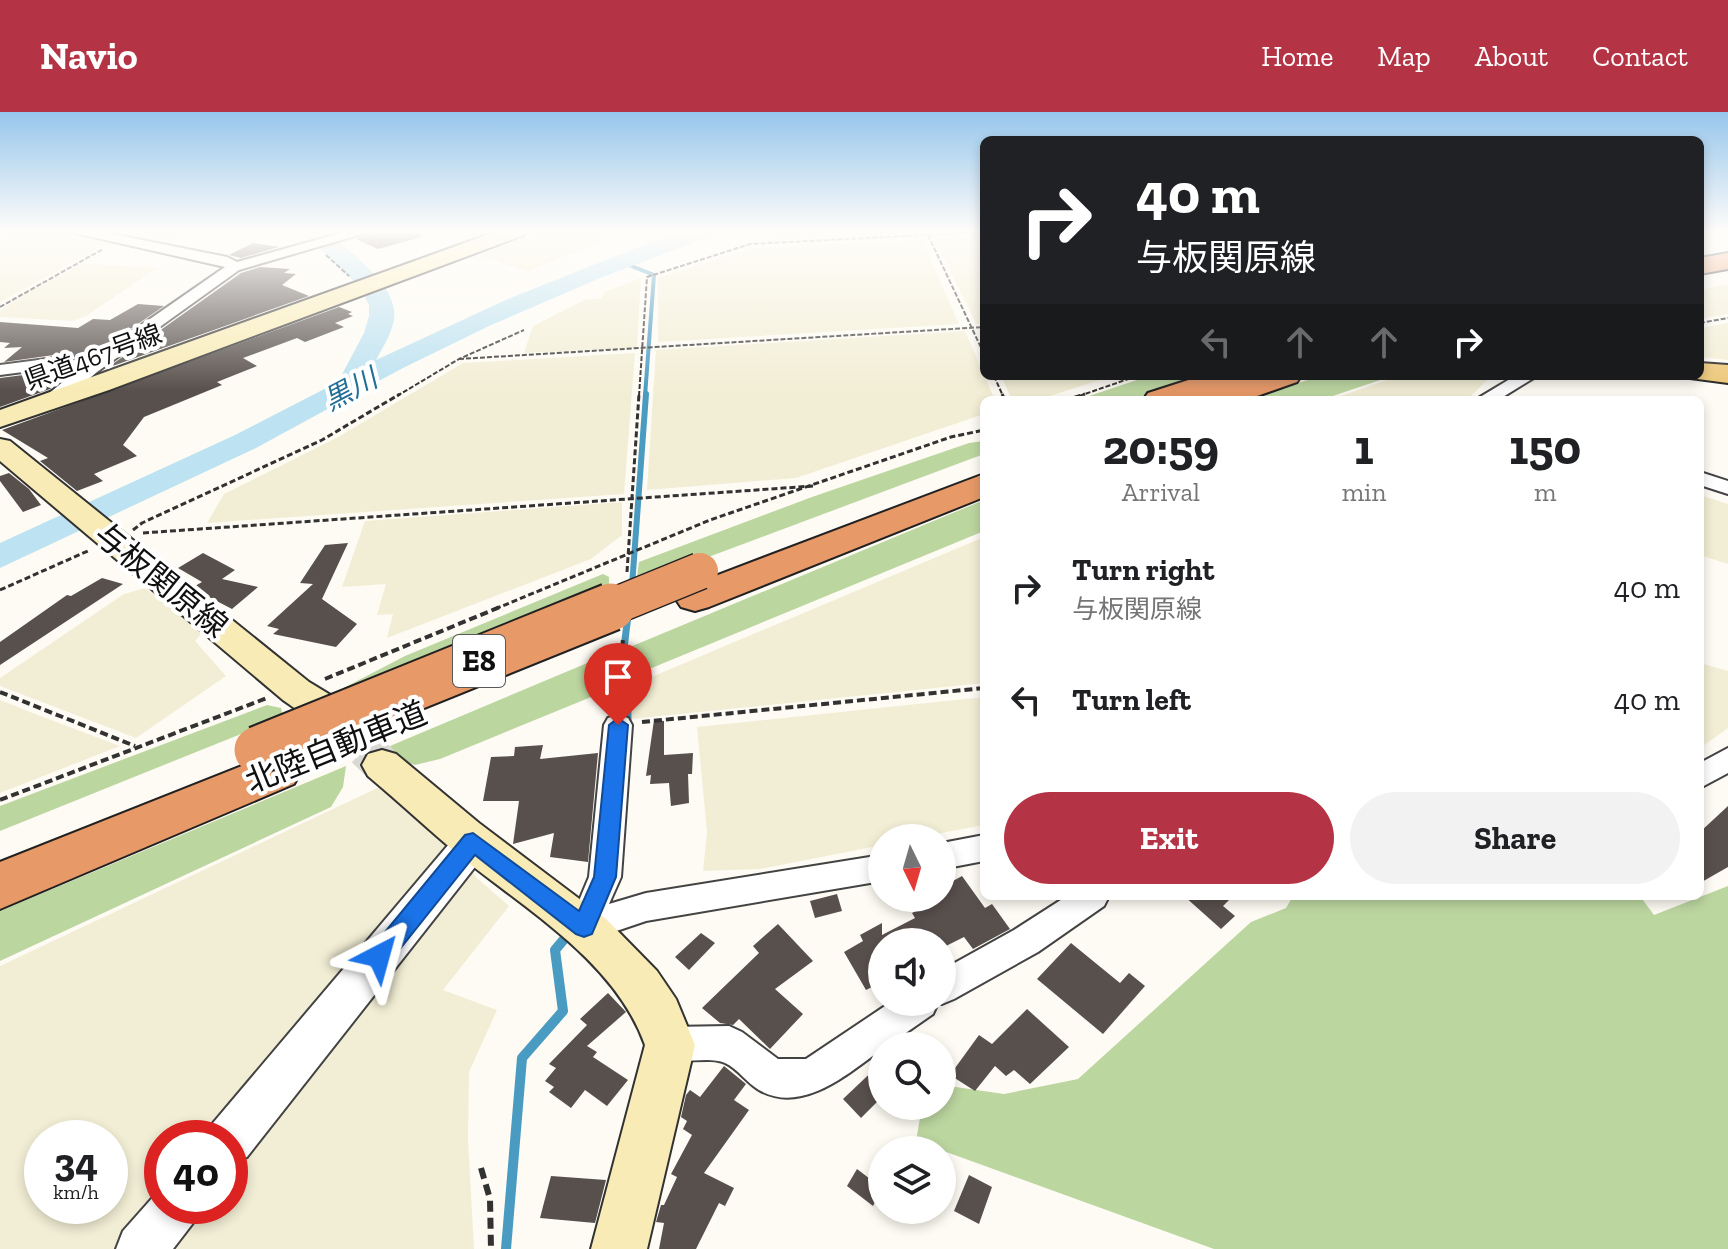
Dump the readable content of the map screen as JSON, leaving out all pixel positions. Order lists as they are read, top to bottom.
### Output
{
  "streets": {
    "highway": ["E8", "北陸自動車道"],
    "main road": ["県道467号線", "与板関原線"]
  },
  "water": ["黒川"],
  "north": "bottom",
  "page": {
    "header": "Navio",
    "nav": [
      "Home",
      "Map",
      "About",
      "Contact"
    ],
    "turn": ["40 m", "与板関原線"],
    "eta": [
      "20:59",
      "Arrival",
      "1",
      "min",
      "150",
      "m"
    ],
    "list": [
      {
        "name": "Turn right",
        "note": "与板関原線",
        "value": "40 m"
      },
      {
        "name": "Turn left",
        "value": "40 m"
      }
    ],
    "buttons": ["Exit", "Share"],
    "speed": "34 km/h",
    "limit": "40"
  }
}
